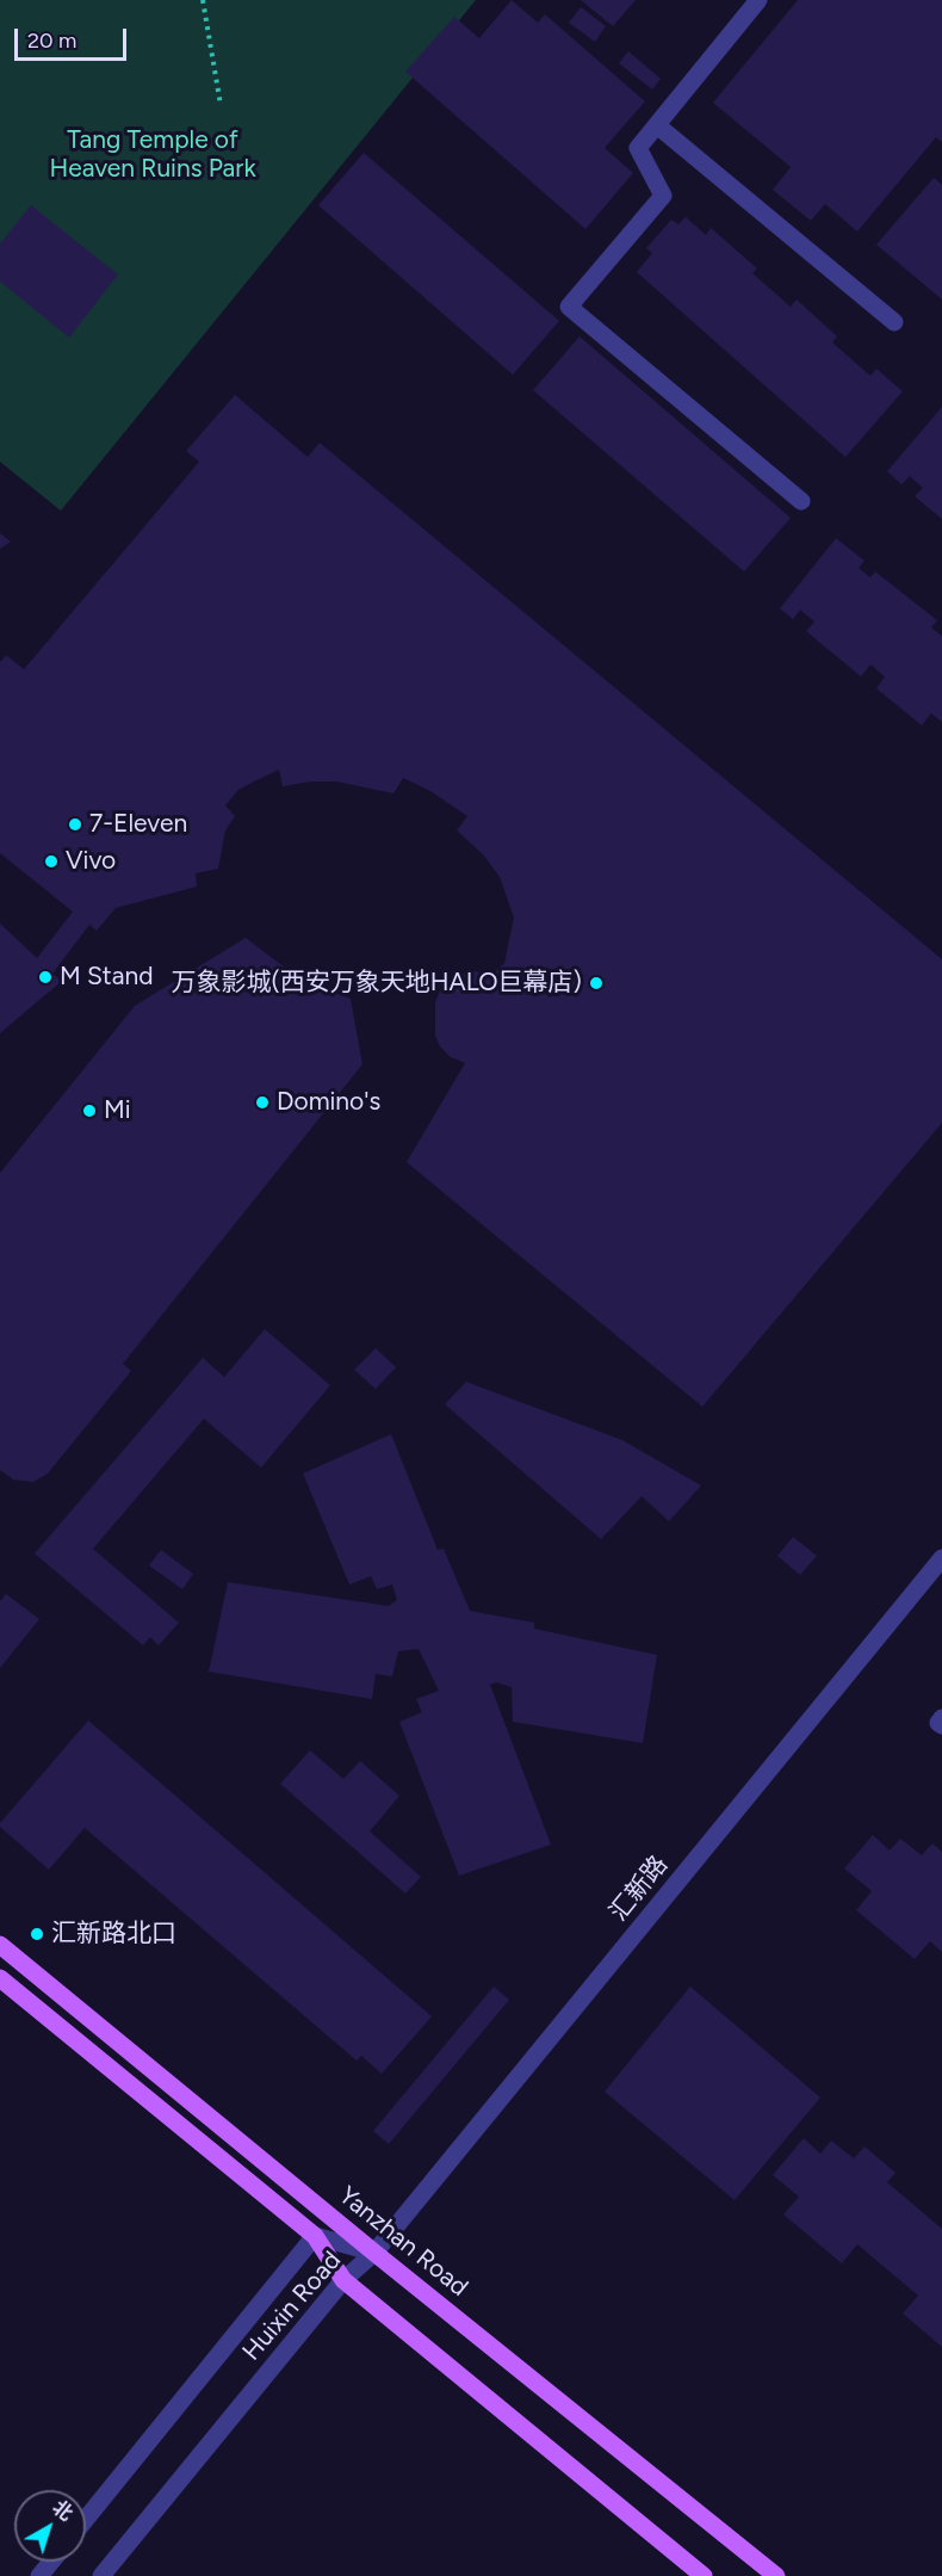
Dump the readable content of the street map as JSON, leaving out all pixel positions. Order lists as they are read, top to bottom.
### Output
{
  "streets": {
    "main road": ["Yanzhan Road"],
    "street": ["汇新路", "Huixin Road"]
  },
  "crossings": [
    ["汇新路", "Yanzhan Road"],
    ["汇新路", "Huixin Road"],
    ["Yanzhan Road", "Huixin Road"]
  ],
  "parks": ["Tang Temple of Heaven Ruins Park"],
  "places": [
    "7-Eleven",
    "Vivo",
    "M Stand",
    "万象影城(西安万象天地HALO巨幕店)",
    "Domino's",
    "Mi",
    "汇新路北口"
  ],
  "scale_bar": "20 m",
  "north": "top right"
}
